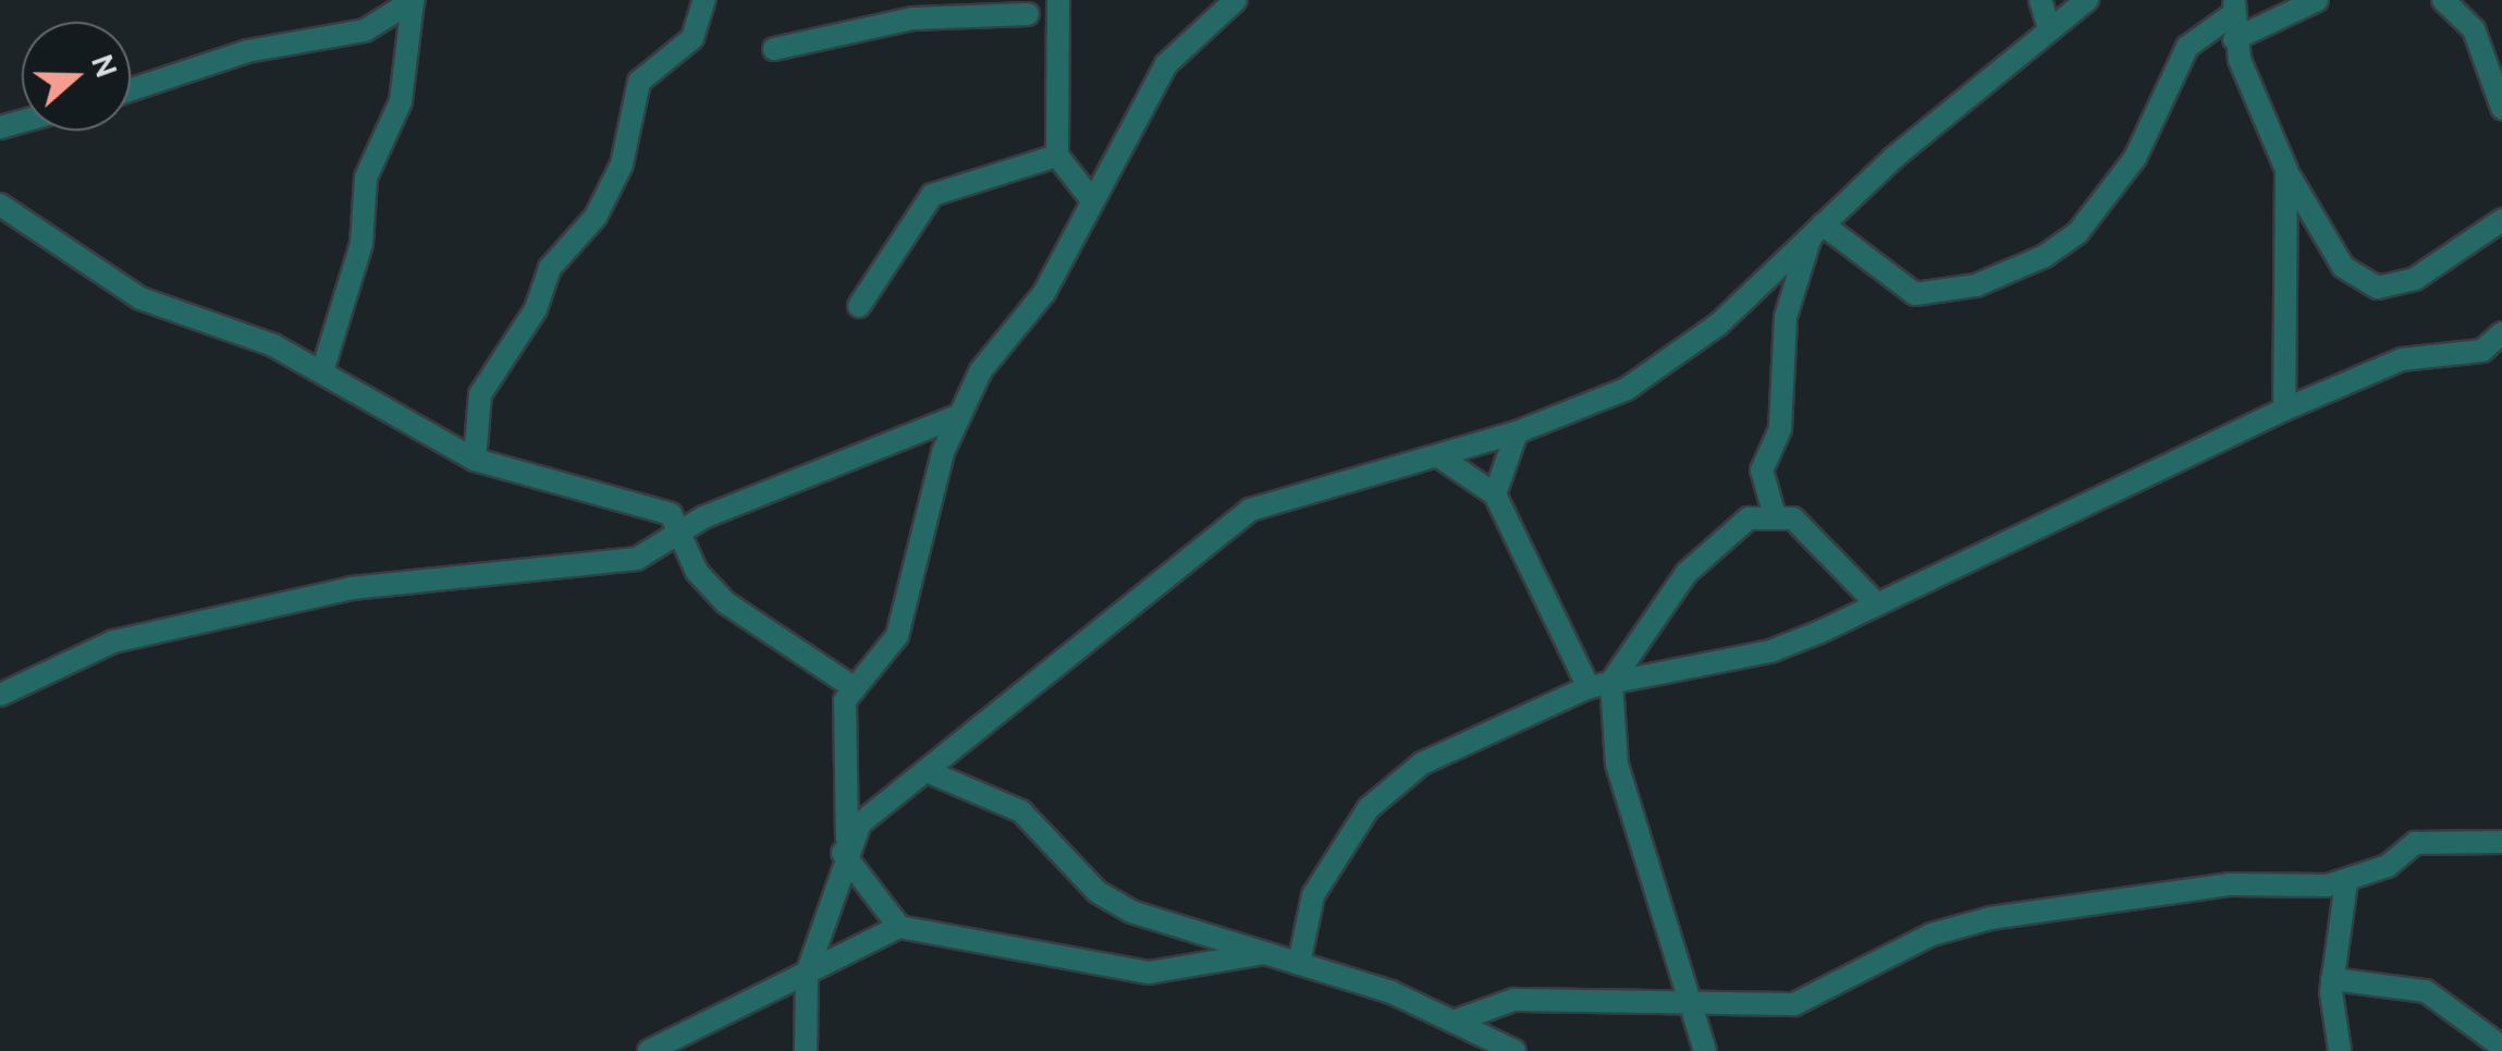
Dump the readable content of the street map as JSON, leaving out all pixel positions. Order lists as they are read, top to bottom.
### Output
{
  "north": "right"
}
